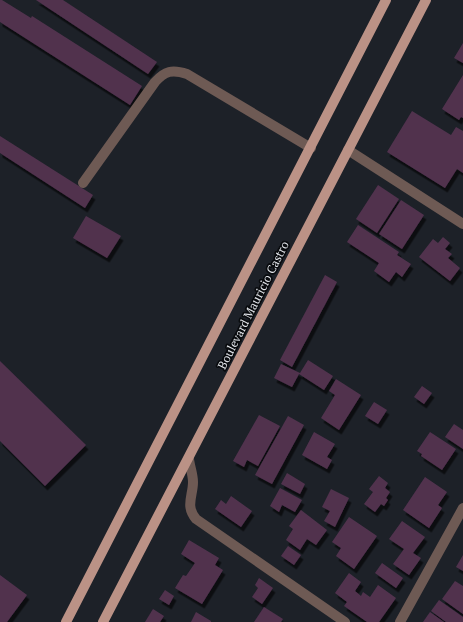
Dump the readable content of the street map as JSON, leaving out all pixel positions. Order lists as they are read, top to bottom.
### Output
{
  "streets": {
    "main road": ["Boulevard Mauricio Castro"]
  }
}
